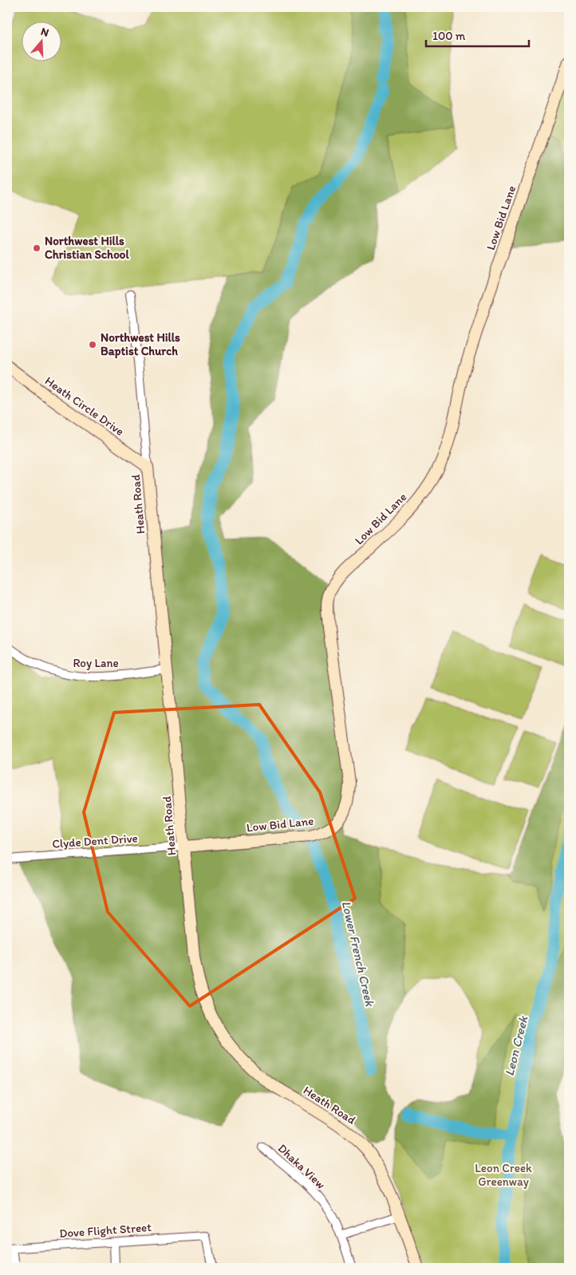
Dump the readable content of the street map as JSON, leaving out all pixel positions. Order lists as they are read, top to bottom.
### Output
{
  "streets": {
    "street": [
      "Low Bid Lane",
      "Heath Circle Drive",
      "Heath Road",
      "Roy Lane",
      "Clyde Dent Drive",
      "Dhaka View",
      "Dove Flight Street"
    ]
  },
  "crossings": [
    ["Low Bid Lane", "Heath Road"],
    ["Low Bid Lane", "Clyde Dent Drive"],
    ["Heath Circle Drive", "Heath Road"],
    ["Heath Road", "Roy Lane"],
    ["Heath Road", "Clyde Dent Drive"]
  ],
  "water": ["Lower French Creek", "Leon Creek"],
  "parks": ["Leon Creek Greenway"],
  "places": ["Northwest Hills Christian School", "Northwest Hills Baptist Church"],
  "scale_bar": "100 m",
  "north": "top"
}
